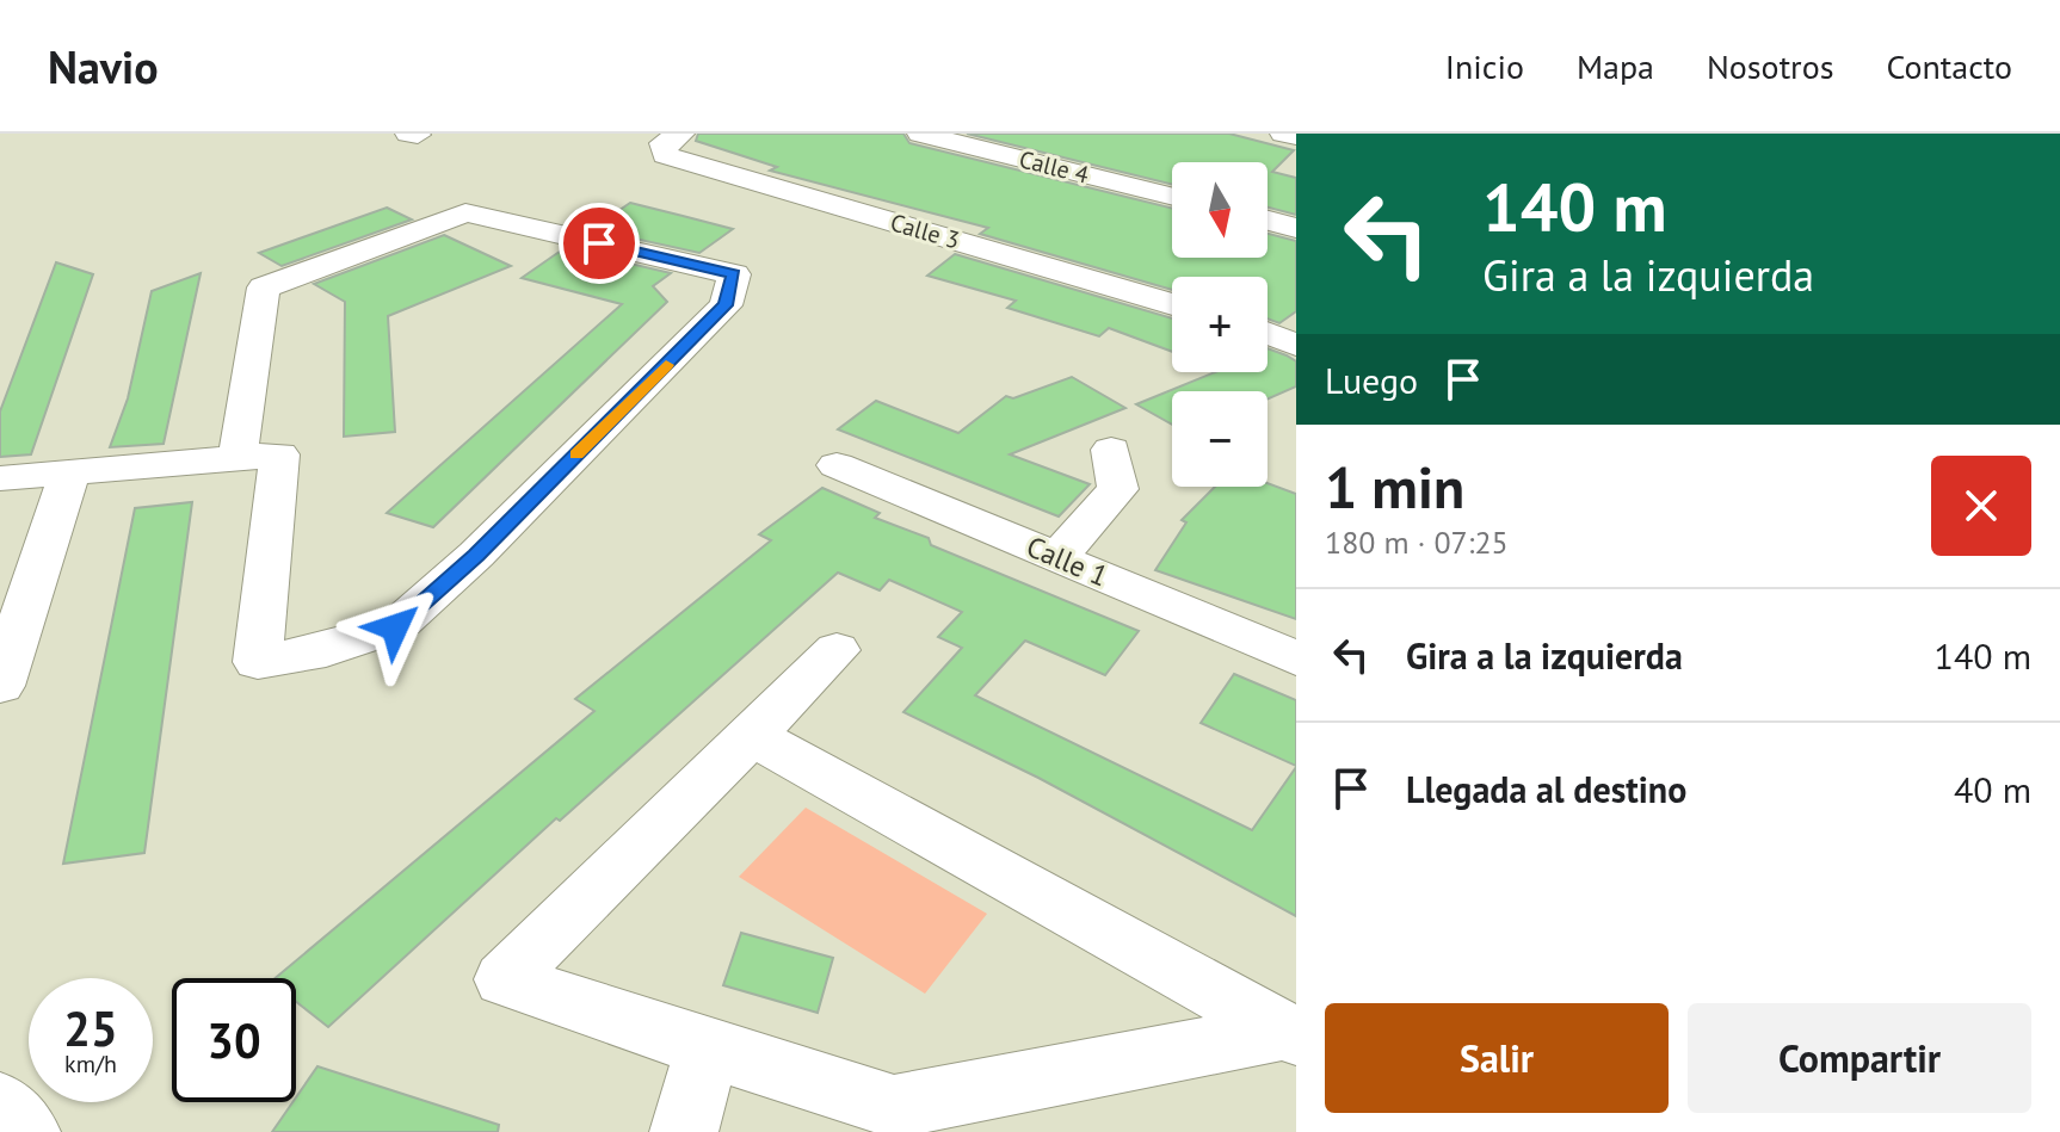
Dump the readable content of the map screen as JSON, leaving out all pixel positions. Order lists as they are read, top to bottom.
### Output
{
  "streets": {
    "street": ["Calle 4", "Calle 3", "Calle 1"]
  },
  "north": "bottom",
  "page": {
    "header": "Navio",
    "nav": [
      "Inicio",
      "Mapa",
      "Nosotros",
      "Contacto"
    ],
    "turn": ["140 m", "Gira a la izquierda"],
    "map_buttons": ["+", "−"],
    "then": "Luego",
    "heading": ["1 min", "180 m · 07:25"],
    "list": [
      {
        "name": "Gira a la izquierda",
        "value": "140 m"
      },
      {
        "name": "Llegada al destino",
        "value": "40 m"
      }
    ],
    "speed": "25 km/h",
    "limit": "30",
    "buttons": ["Salir", "Compartir"]
  }
}
